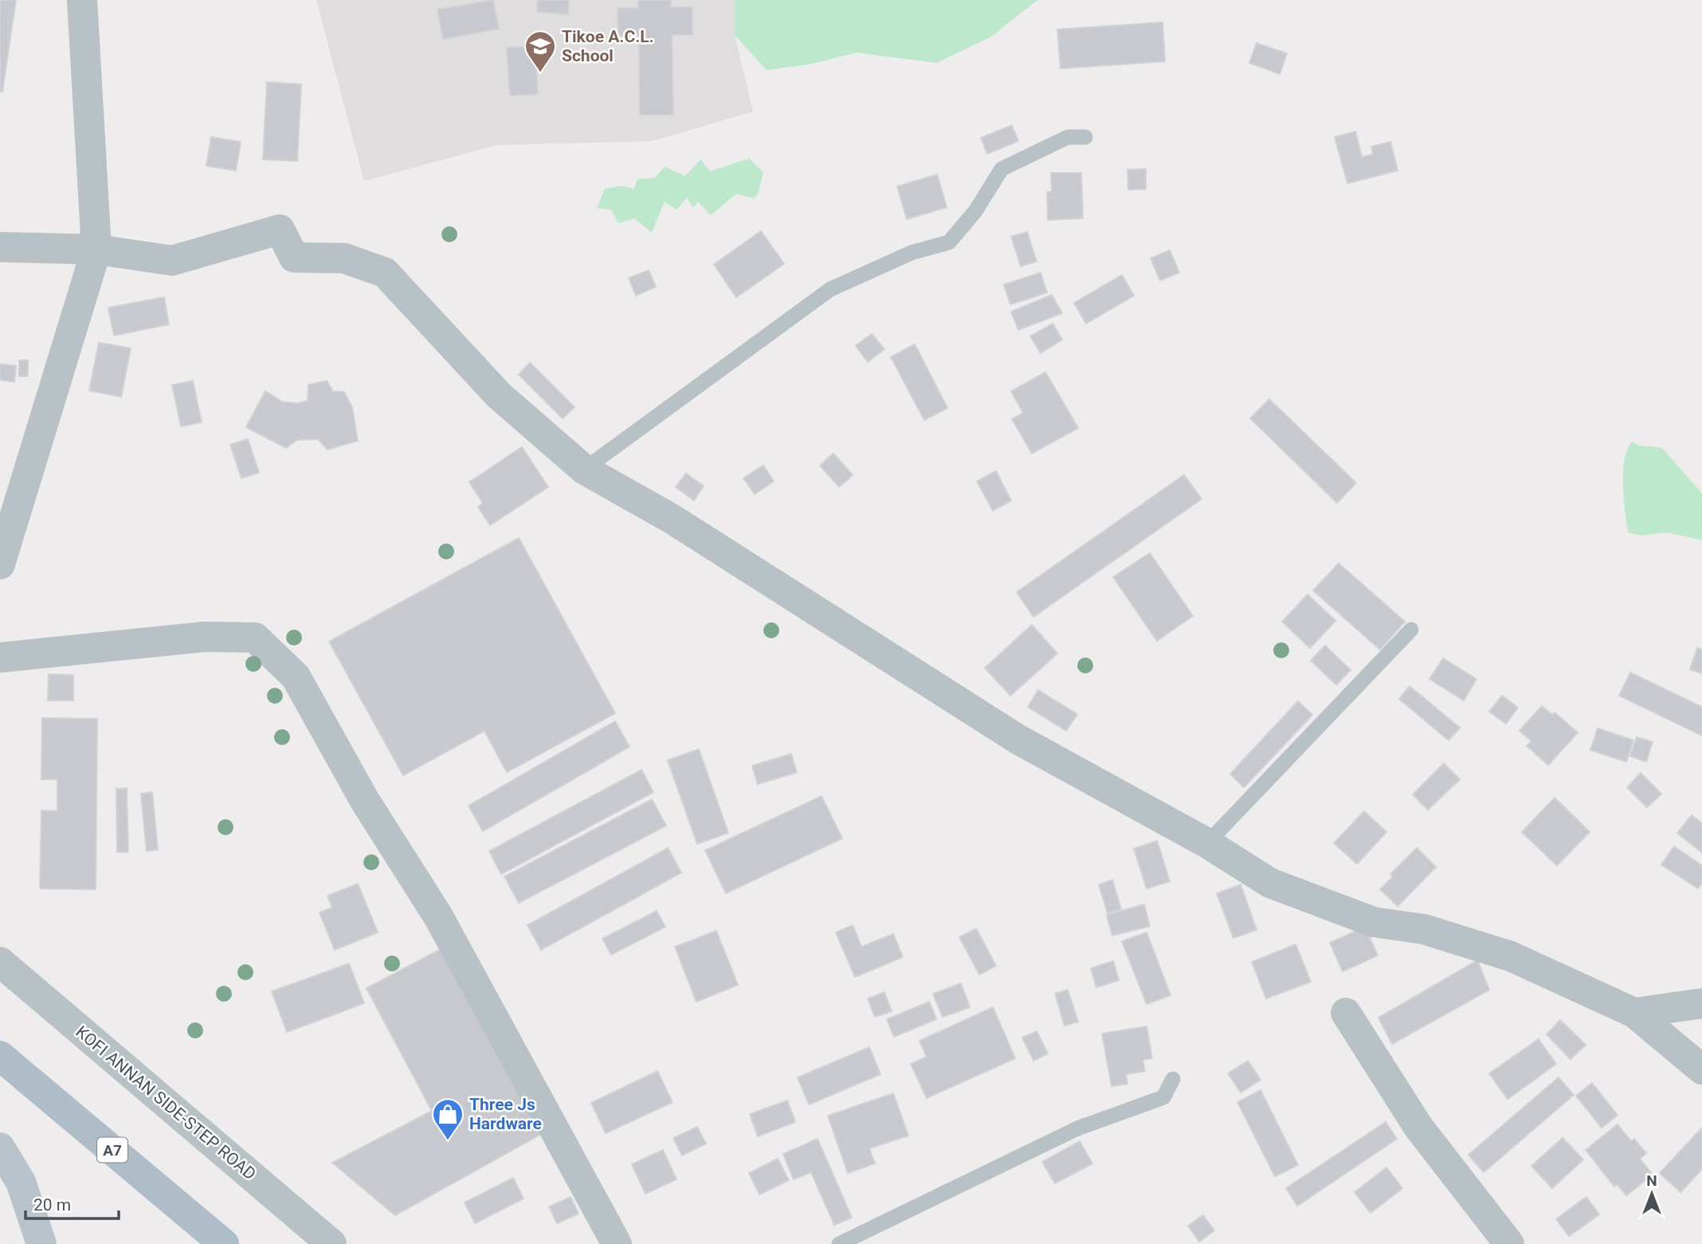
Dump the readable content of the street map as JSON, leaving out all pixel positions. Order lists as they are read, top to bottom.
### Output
{
  "streets": {
    "main road": ["A7"],
    "street": ["KOFI ANNAN SIDE-STEP ROAD"]
  },
  "places": {
    "school or university": ["Tikoe A.C.L. School"],
    "shop": ["Three Js Hardware"]
  },
  "scale_bar": "20 m",
  "north": "top"
}
